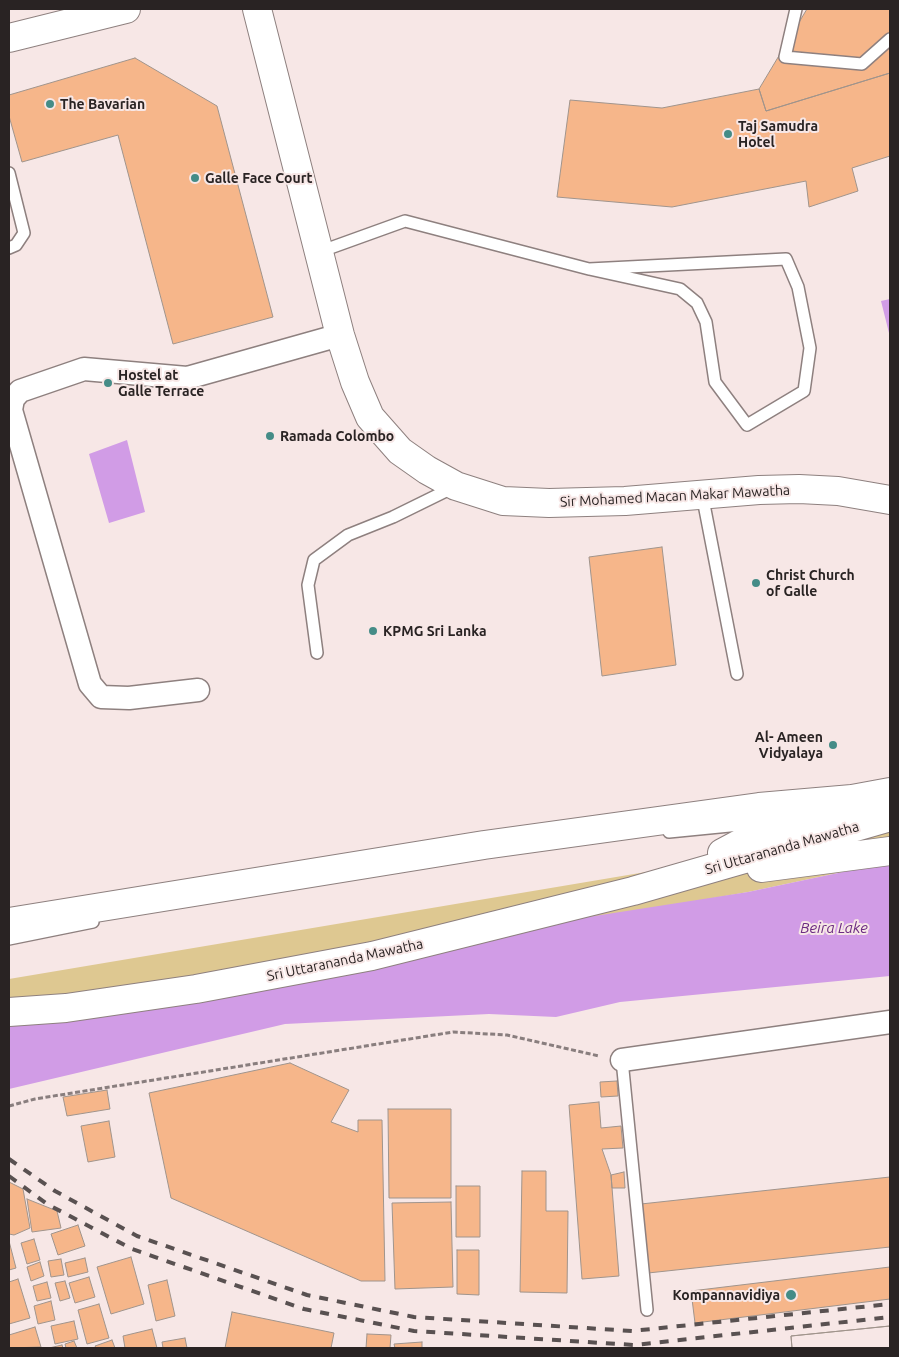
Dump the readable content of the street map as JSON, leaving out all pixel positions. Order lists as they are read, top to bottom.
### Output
{
  "streets": {
    "main road": ["Sir Mohamed Macan Makar Mawatha", "Sri Uttarananda Mawatha"]
  },
  "water": ["Beira Lake"],
  "places": [
    "The Bavarian",
    "Taj Samudra Hotel",
    "Galle Face Court",
    "Hostel at Galle Terrace",
    "Ramada Colombo",
    "Christ Church of Galle",
    "KPMG Sri Lanka",
    "Al- Ameen Vidyalaya",
    "Kompannavidiya"
  ]
}
